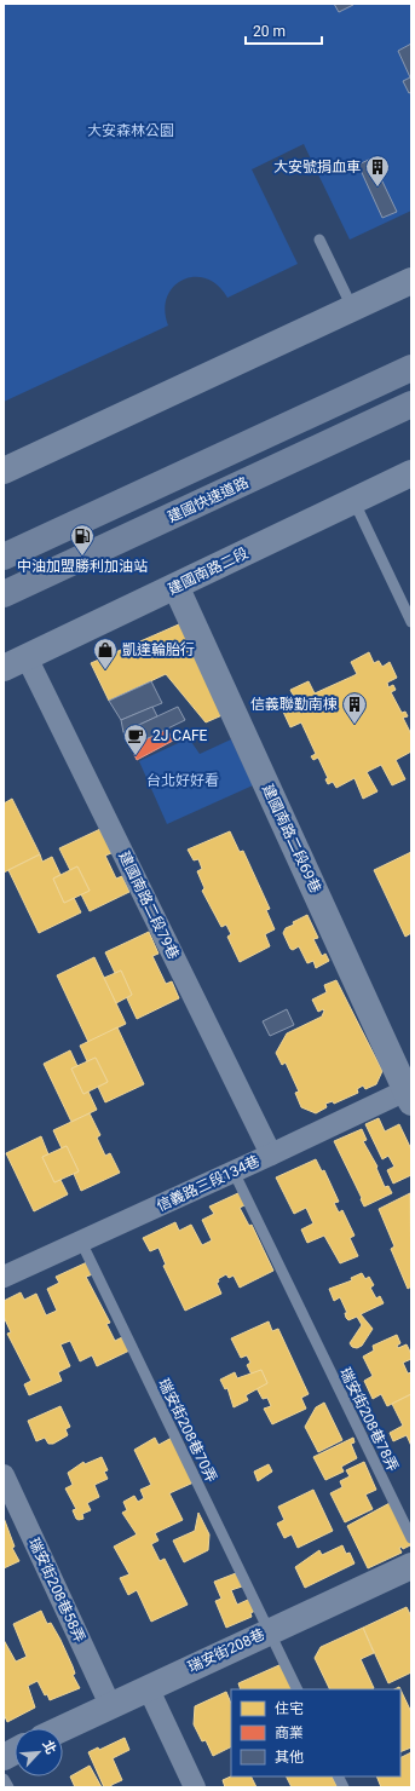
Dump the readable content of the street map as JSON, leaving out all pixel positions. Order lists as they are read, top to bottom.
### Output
{
  "streets": {
    "highway": ["建國快速道路"],
    "street": [
      "建國南路二段",
      "建國南路二段69巷",
      "建國南路二段79巷",
      "信義路三段134巷",
      "瑞安街208巷58弄",
      "瑞安街208巷"
    ],
    "lane": ["瑞安街208巷78弄", "瑞安街208巷70弄"]
  },
  "crossings": [
    ["建國南路二段", "建國南路二段69巷"],
    ["建國南路二段", "建國南路二段79巷"],
    ["建國南路二段69巷", "信義路三段134巷"],
    ["建國南路二段79巷", "信義路三段134巷"],
    ["信義路三段134巷", "瑞安街208巷78弄"],
    ["信義路三段134巷", "瑞安街208巷70弄"],
    ["瑞安街208巷70弄", "瑞安街208巷"],
    ["瑞安街208巷58弄", "瑞安街208巷"]
  ],
  "parks": ["大安森林公園", "台北好好看"],
  "places": {
    "building": ["大安號捐血車", "信義聯勤南棟"],
    "fuel station": ["中油加盟勝利加油站"],
    "shop": ["凱達輪胎行"],
    "cafe": ["2J CAFE"]
  },
  "legend": ["住宅", "商業", "其他"],
  "scale_bar": "20 m",
  "north": "top right"
}
